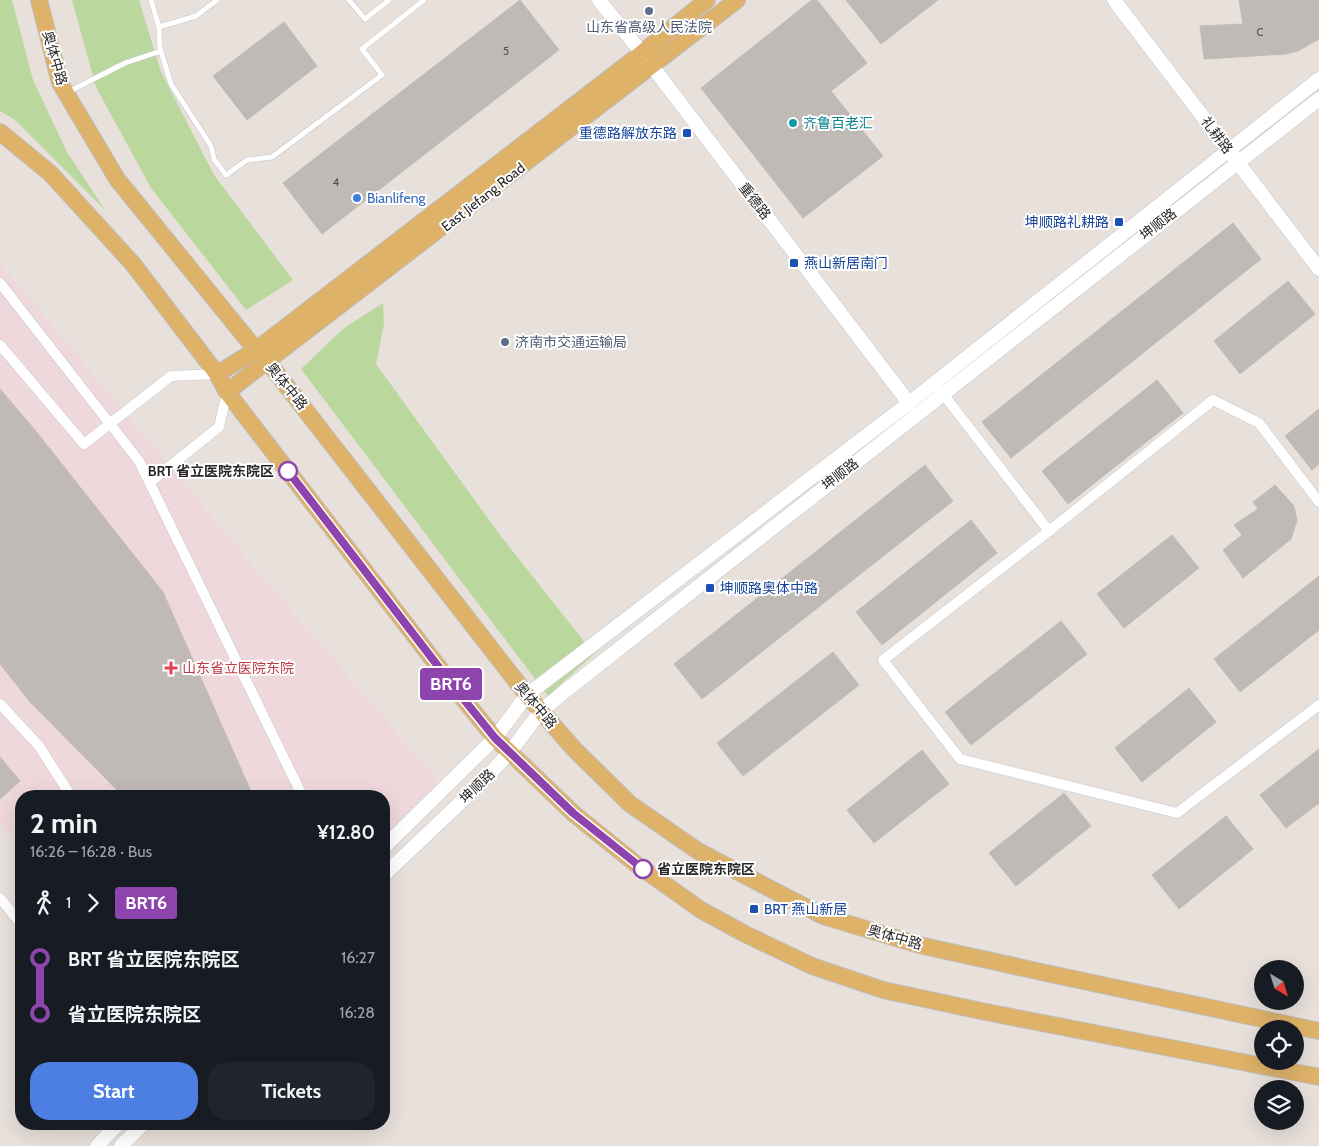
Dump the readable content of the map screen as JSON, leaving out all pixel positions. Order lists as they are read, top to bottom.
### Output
{
  "streets": {
    "main road": ["奥体中路", "East Jiefang Road"],
    "street": ["礼耕路", "重德路", "坤顺路"]
  },
  "crossings": [
    ["奥体中路", "East Jiefang Road"],
    ["奥体中路", "坤顺路"],
    ["礼耕路", "坤顺路"],
    ["East Jiefang Road", "重德路"],
    ["重德路", "坤顺路"]
  ],
  "places": {
    "other": [
      "山东省高级人民法院",
      "齐鲁百老汇",
      "Bianlifeng",
      "济南市交通运输局",
      "BRT 省立医院东院区",
      "省立医院东院区"
    ],
    "transit": [
      "重德路解放东路",
      "坤顺路礼耕路",
      "燕山新居南门",
      "坤顺路奥体中路",
      "BRT 燕山新居"
    ],
    "health": ["山东省立医院东院"]
  },
  "lines": ["bus line BRT6"],
  "house_numbers": ["C", "5", "4"],
  "north": "bottom right",
  "page": {
    "on_map": "BRT6",
    "heading": ["2 min", "16:26 – 16:28 · Bus", "¥12.80"],
    "legs": ["1", "BRT6"],
    "list": [
      {
        "name": "BRT 省立医院东院区",
        "value": "16:27"
      },
      {
        "name": "省立医院东院区",
        "value": "16:28"
      }
    ],
    "buttons": ["Start", "Tickets"]
  }
}
